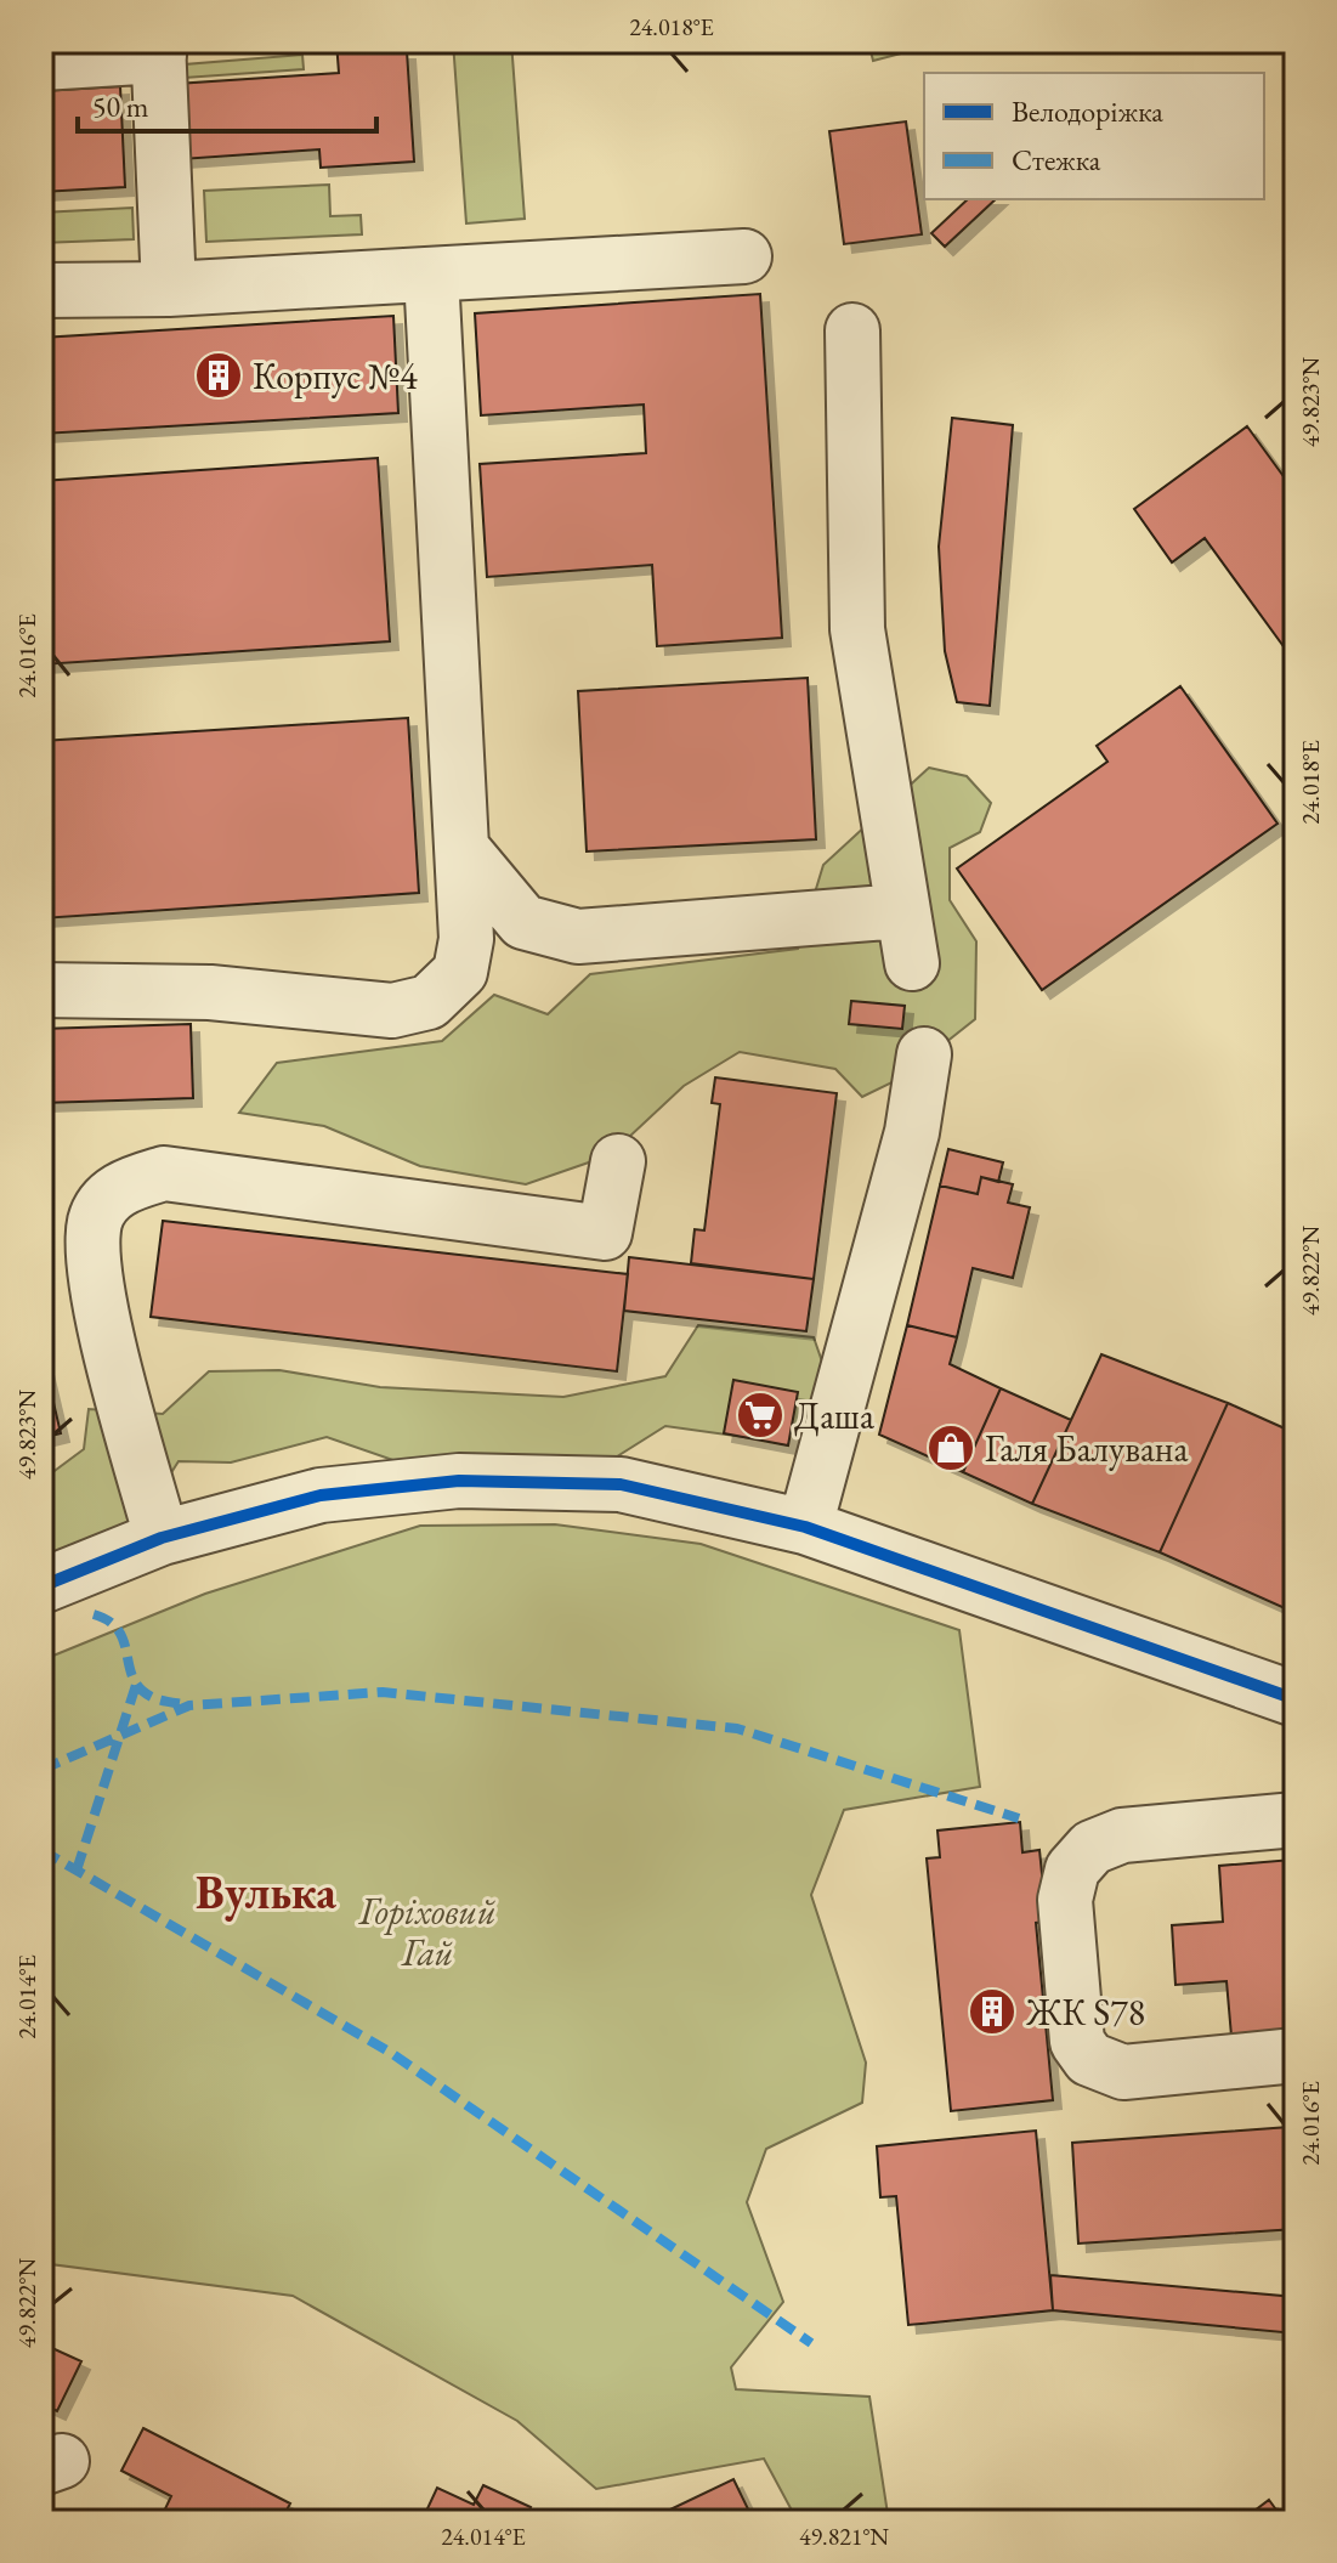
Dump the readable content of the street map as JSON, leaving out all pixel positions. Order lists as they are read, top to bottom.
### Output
{
  "districts": ["Вулька"],
  "parks": ["Горіховий Гай"],
  "places": {
    "building": ["Корпус №4", "ЖК S78"],
    "supermarket": ["Даша"],
    "shop": ["Галя Балувана"]
  },
  "legend": ["Велодоріжка", "Стежка"],
  "scale_bar": "50 m",
  "coordinates": [
    "24.018°E",
    "49.823°N",
    "24.016°E",
    "49.822°N",
    "24.014°E",
    "49.821°N"
  ]
}
